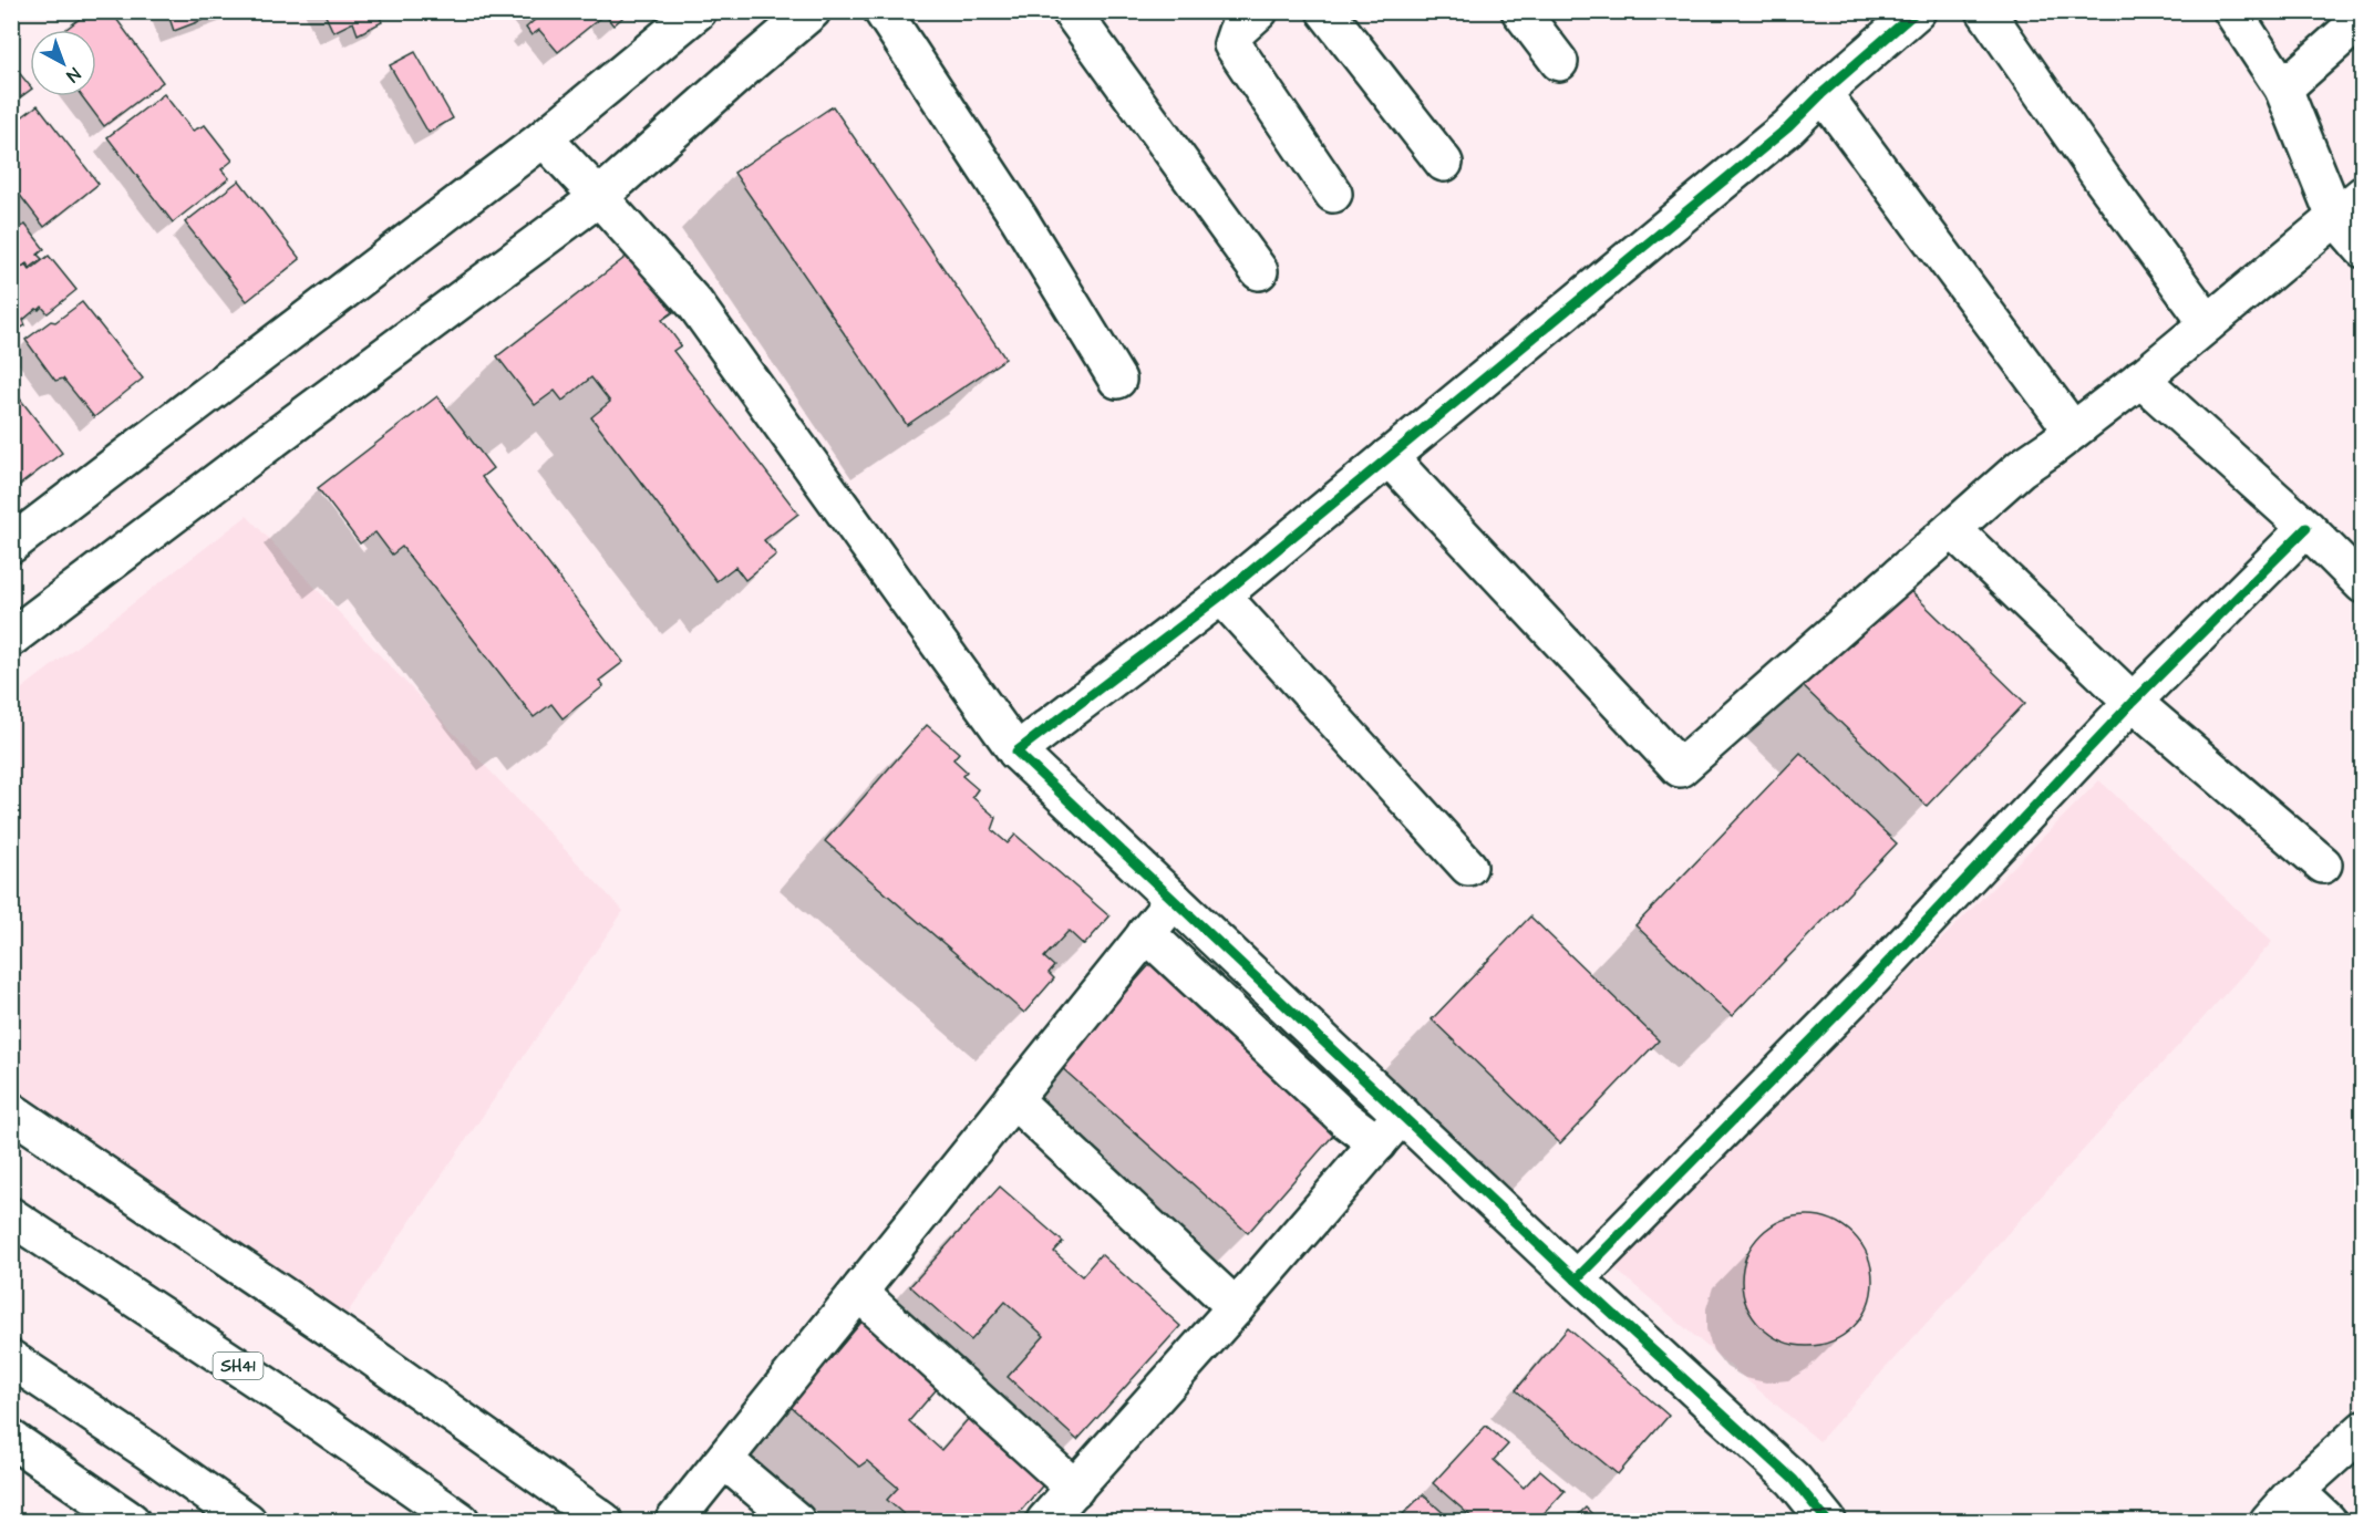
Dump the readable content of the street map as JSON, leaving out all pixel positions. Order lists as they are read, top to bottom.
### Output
{
  "streets": {
    "street": ["SH41"]
  },
  "north": "bottom right"
}
